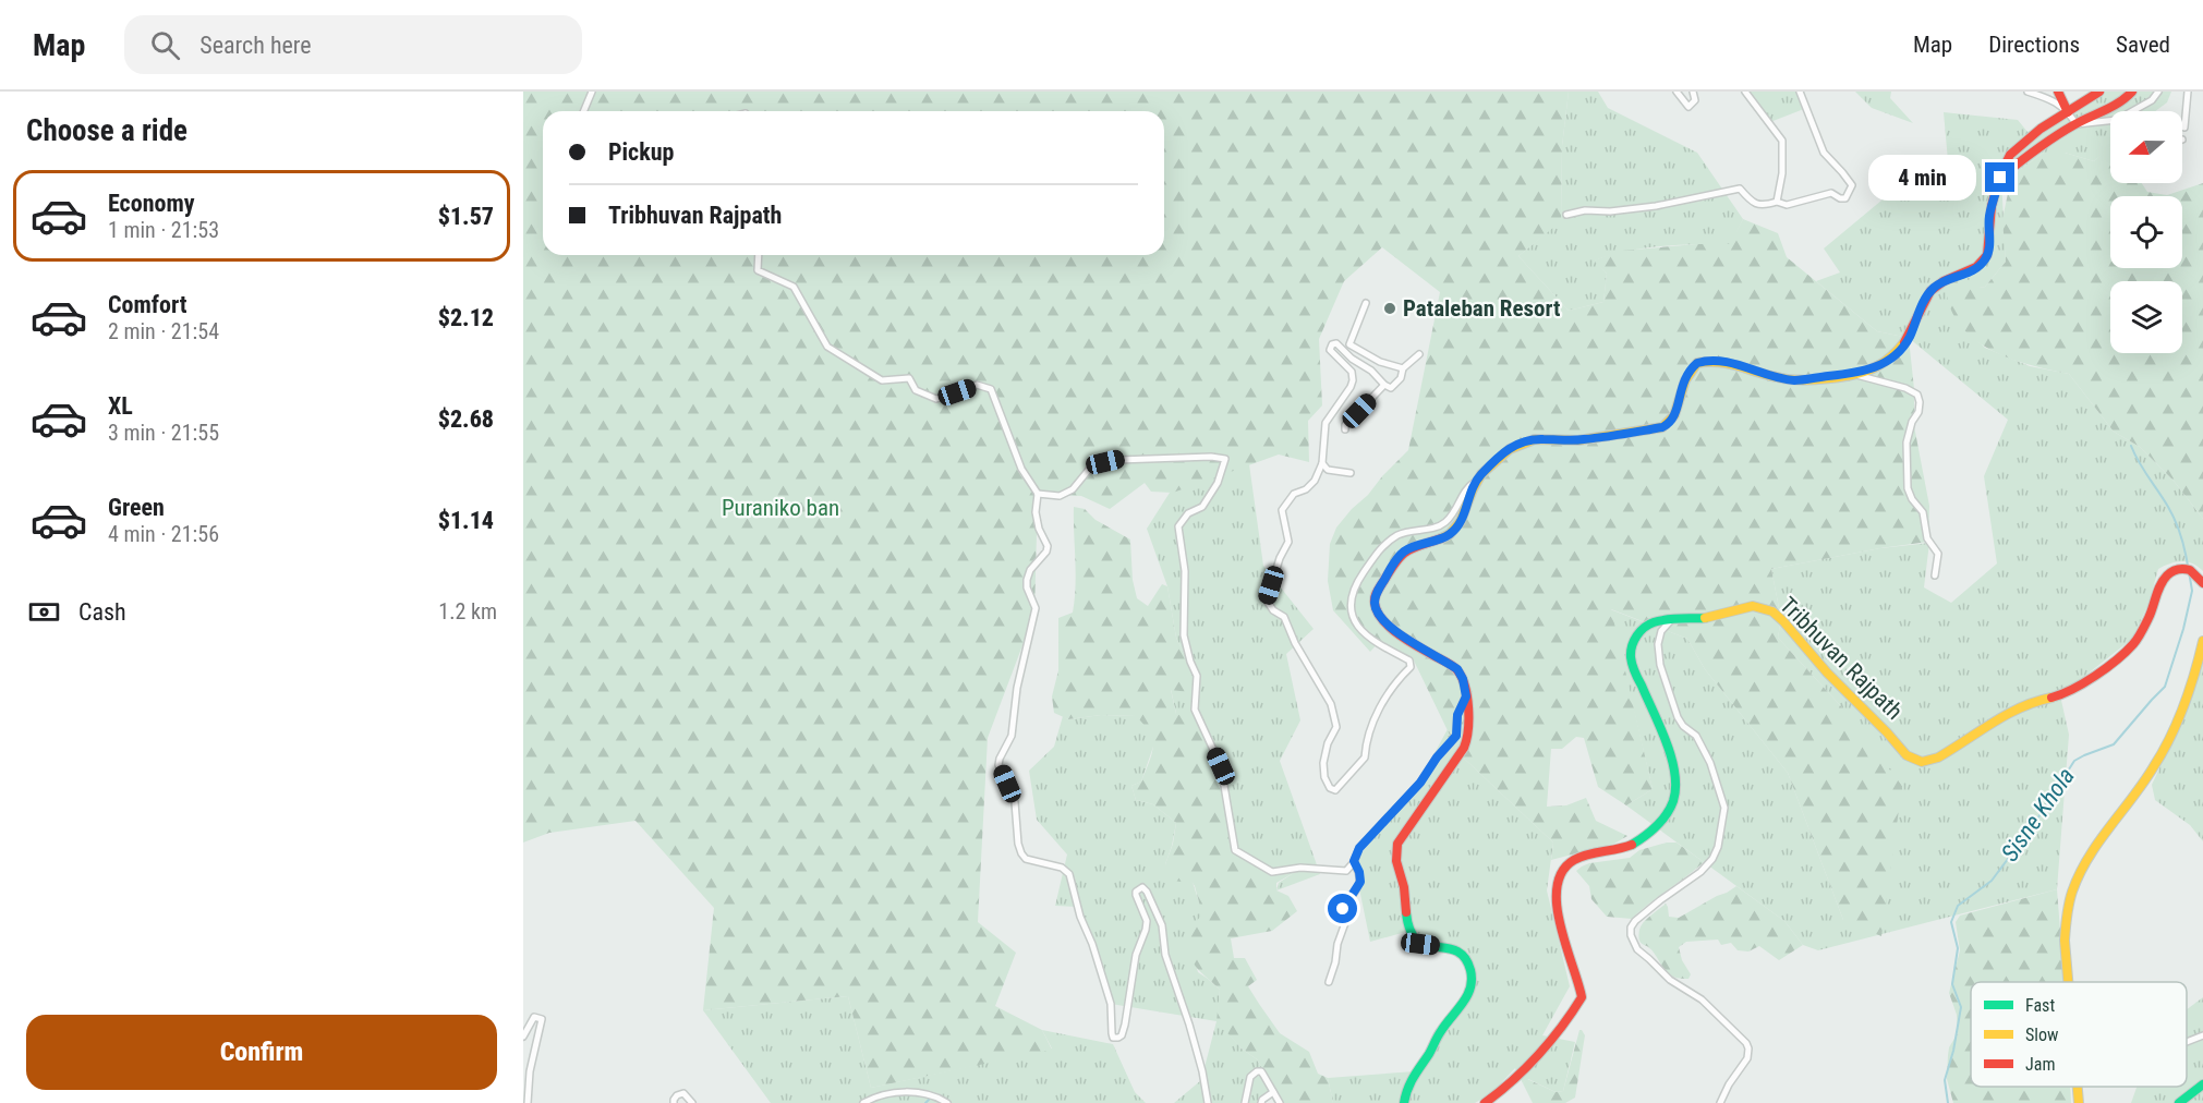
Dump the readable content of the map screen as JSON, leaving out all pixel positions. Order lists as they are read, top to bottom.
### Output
{
  "streets": {
    "main road": ["Tribhuvan Rajpath"]
  },
  "water": ["Sisne Khola"],
  "parks": ["Puraniko ban"],
  "places": ["Pataleban Resort"],
  "legend": ["Fast", "Slow", "Jam"],
  "north": "left",
  "page": {
    "header": "Map",
    "search": "Search here",
    "nav": ["Map", "Directions", "Saved"],
    "heading": "Choose a ride",
    "banner": ["Pickup", "Tribhuvan Rajpath"],
    "bubble": "4 min",
    "list": [
      {
        "name": "Economy",
        "note": "1 min · 21:53",
        "value": "$1.57"
      },
      {
        "name": "Comfort",
        "note": "2 min · 21:54",
        "value": "$2.12"
      },
      {
        "name": "XL",
        "note": "3 min · 21:55",
        "value": "$2.68"
      },
      {
        "name": "Green",
        "note": "4 min · 21:56",
        "value": "$1.14"
      }
    ],
    "pay": ["Cash", "1.2 km"],
    "buttons": "Confirm"
  }
}
